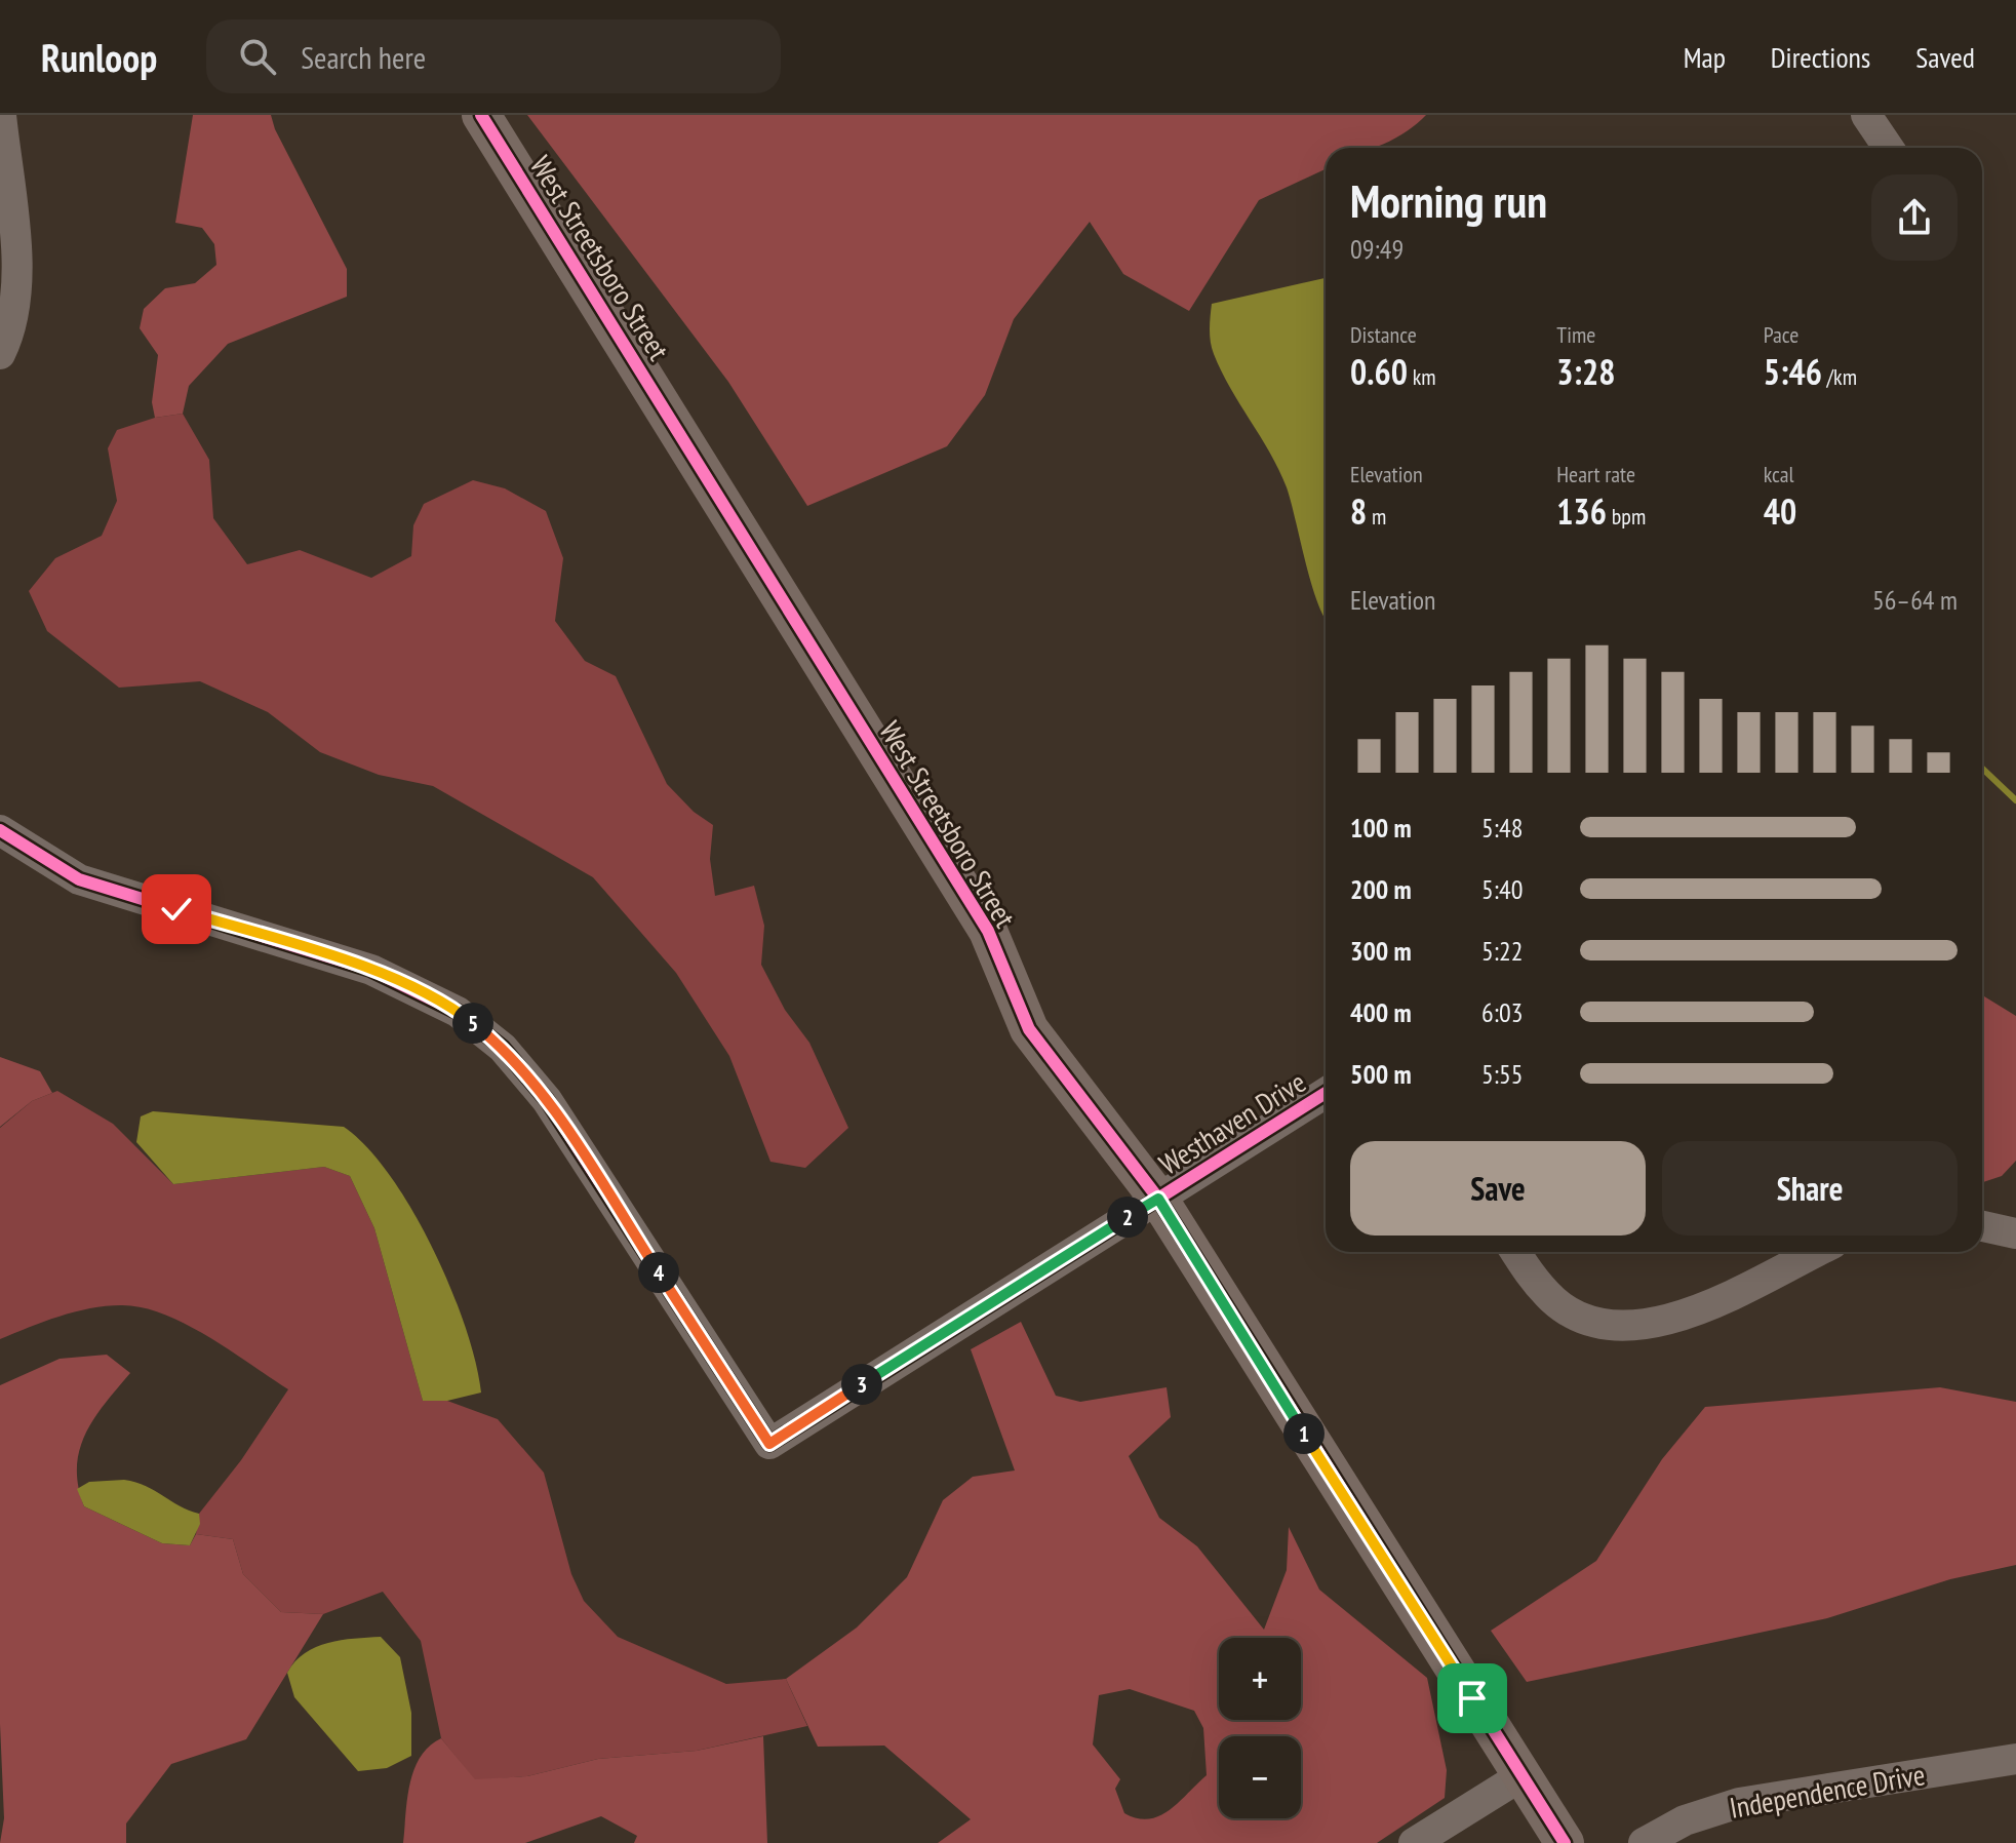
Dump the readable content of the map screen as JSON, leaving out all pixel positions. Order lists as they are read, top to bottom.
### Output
{
  "streets": {
    "main road": ["West Streetsboro Street"],
    "street": ["Westhaven Drive", "Independence Drive"]
  },
  "crossings": [
    ["West Streetsboro Street", "Westhaven Drive"]
  ],
  "page": {
    "header": "Runloop",
    "search": "Search here",
    "nav": ["Map", "Directions", "Saved"],
    "heading": ["Morning run", "09:49"],
    "stats": [
      ["Distance", "0.60 km"],
      ["Time", "3:28"],
      ["Pace", "5:46 /km"],
      ["Elevation", "8 m"],
      ["Heart rate", "136 bpm"],
      ["kcal", "40"]
    ],
    "chart": ["Elevation", "56–64 m"],
    "list": [
      {
        "name": "100 m",
        "note": "5:48"
      },
      {
        "name": "200 m",
        "note": "5:40"
      },
      {
        "name": "300 m",
        "note": "5:22"
      },
      {
        "name": "400 m",
        "note": "6:03"
      },
      {
        "name": "500 m",
        "note": "5:55"
      }
    ],
    "pins": [
      "5",
      "2",
      "4",
      "3",
      "1"
    ],
    "buttons": ["Save", "Share"],
    "map_buttons": ["+", "−"]
  }
}
